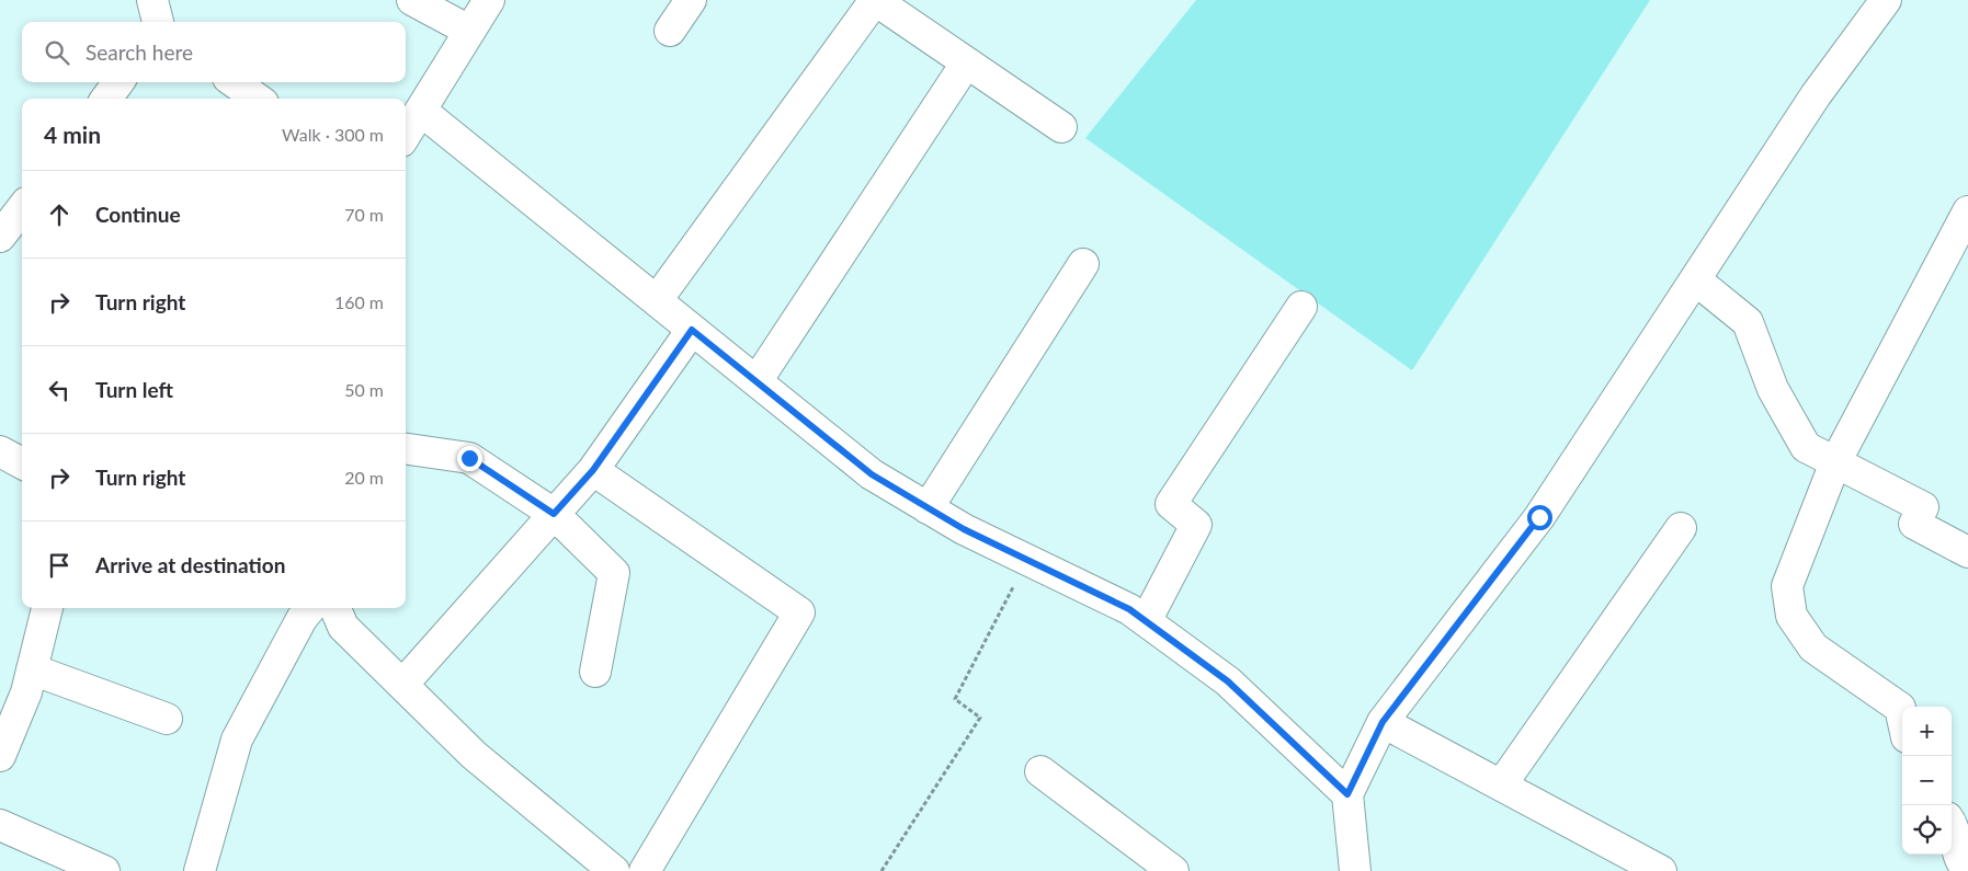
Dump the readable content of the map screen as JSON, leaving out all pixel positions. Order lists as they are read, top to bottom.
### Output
{
  "page": {
    "search": "Search here",
    "heading": ["4 min", "Walk · 300 m"],
    "list": [
      ["Continue", "70 m"],
      ["Turn right", "160 m"],
      ["Turn left", "50 m"],
      ["Turn right", "20 m"],
      "Arrive at destination"
    ],
    "map_buttons": ["+", "−"]
  }
}
